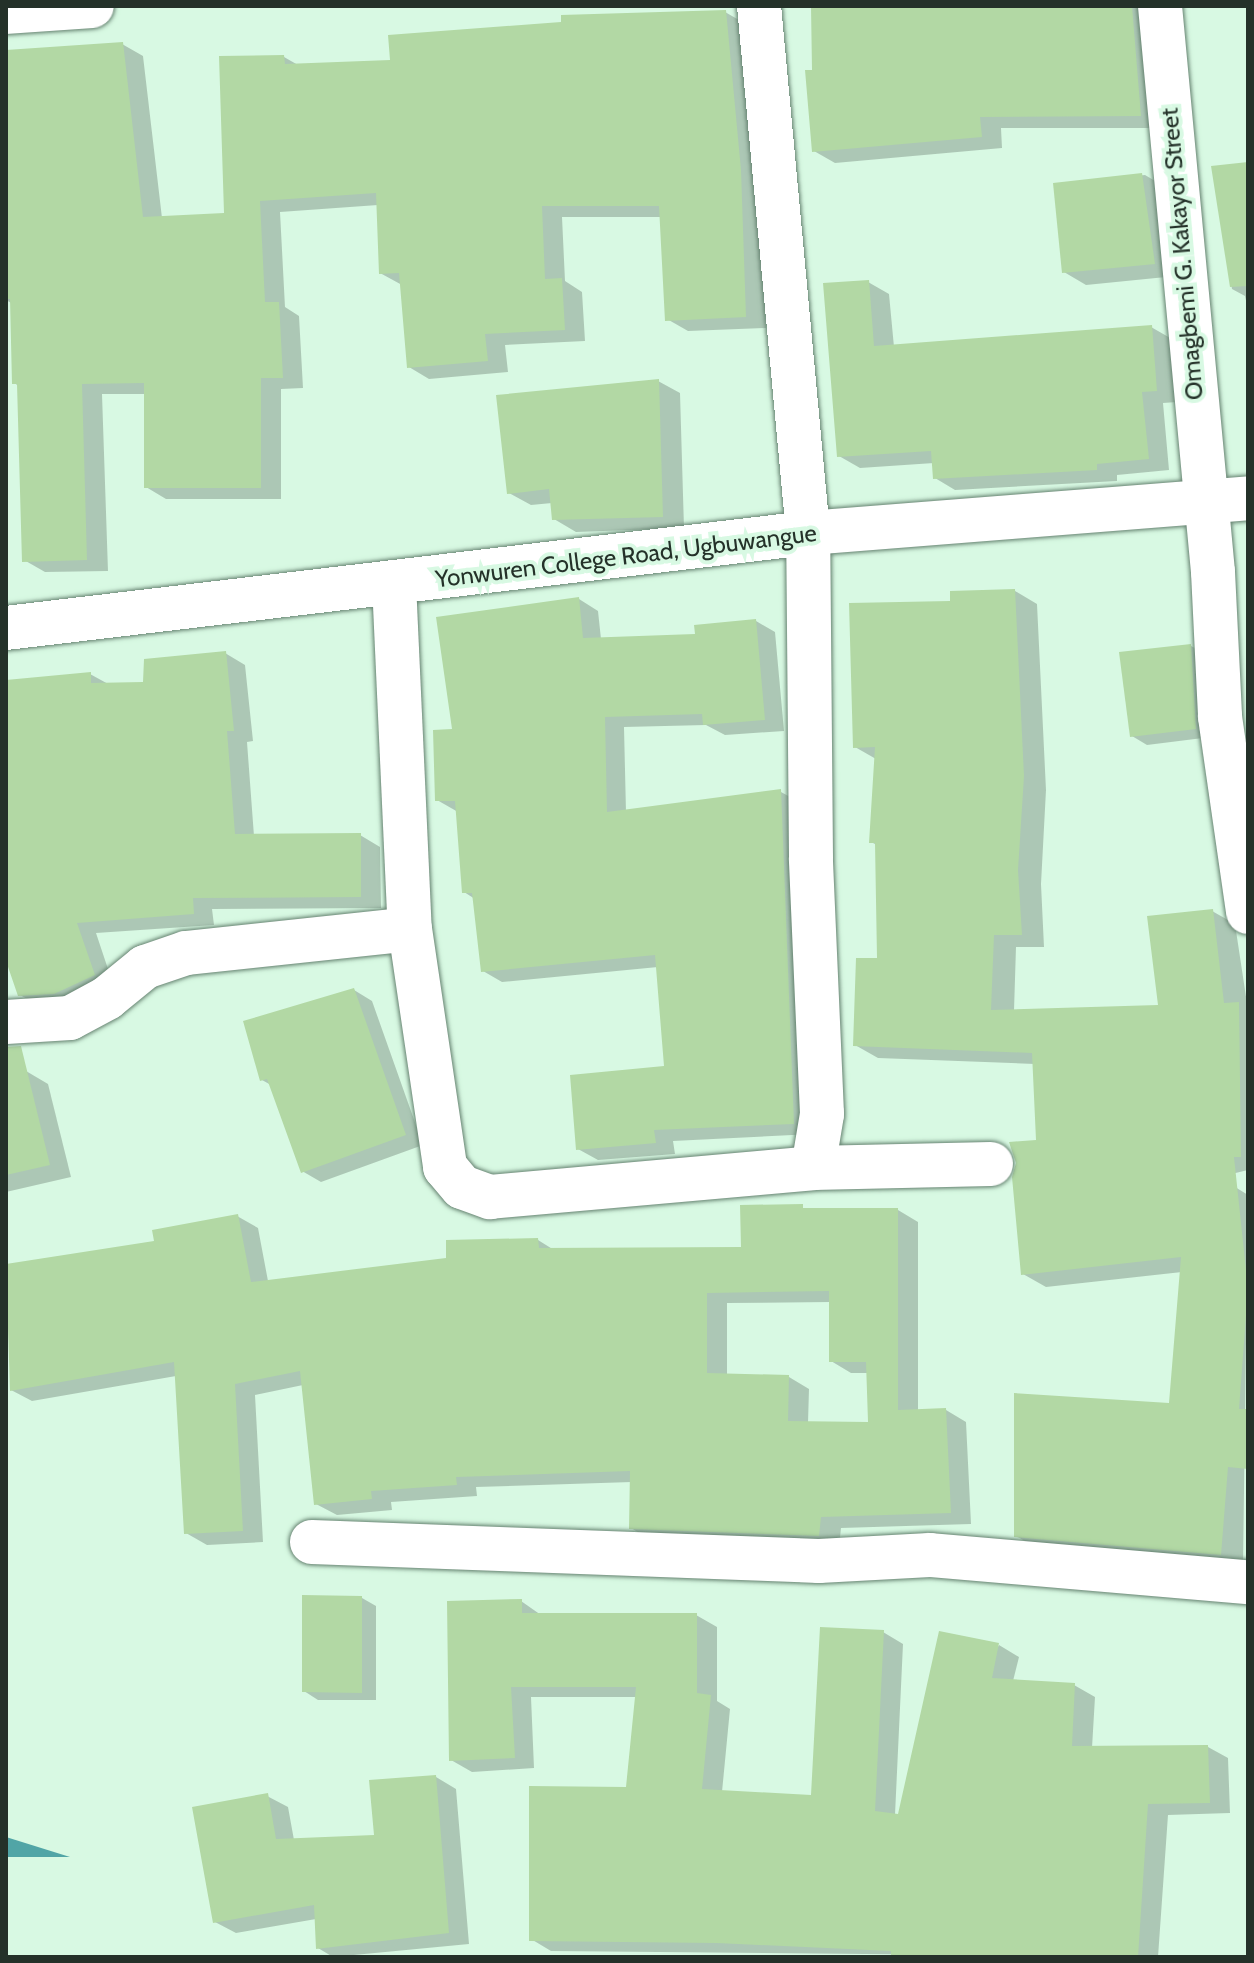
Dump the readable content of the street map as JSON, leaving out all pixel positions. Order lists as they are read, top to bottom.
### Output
{
  "streets": {
    "street": ["Omagbemi G. Kakayor Street", "Yonwuren College Road, Ugbuwangue"]
  },
  "crossings": [
    ["Omagbemi G. Kakayor Street", "Yonwuren College Road, Ugbuwangue"]
  ]
}
